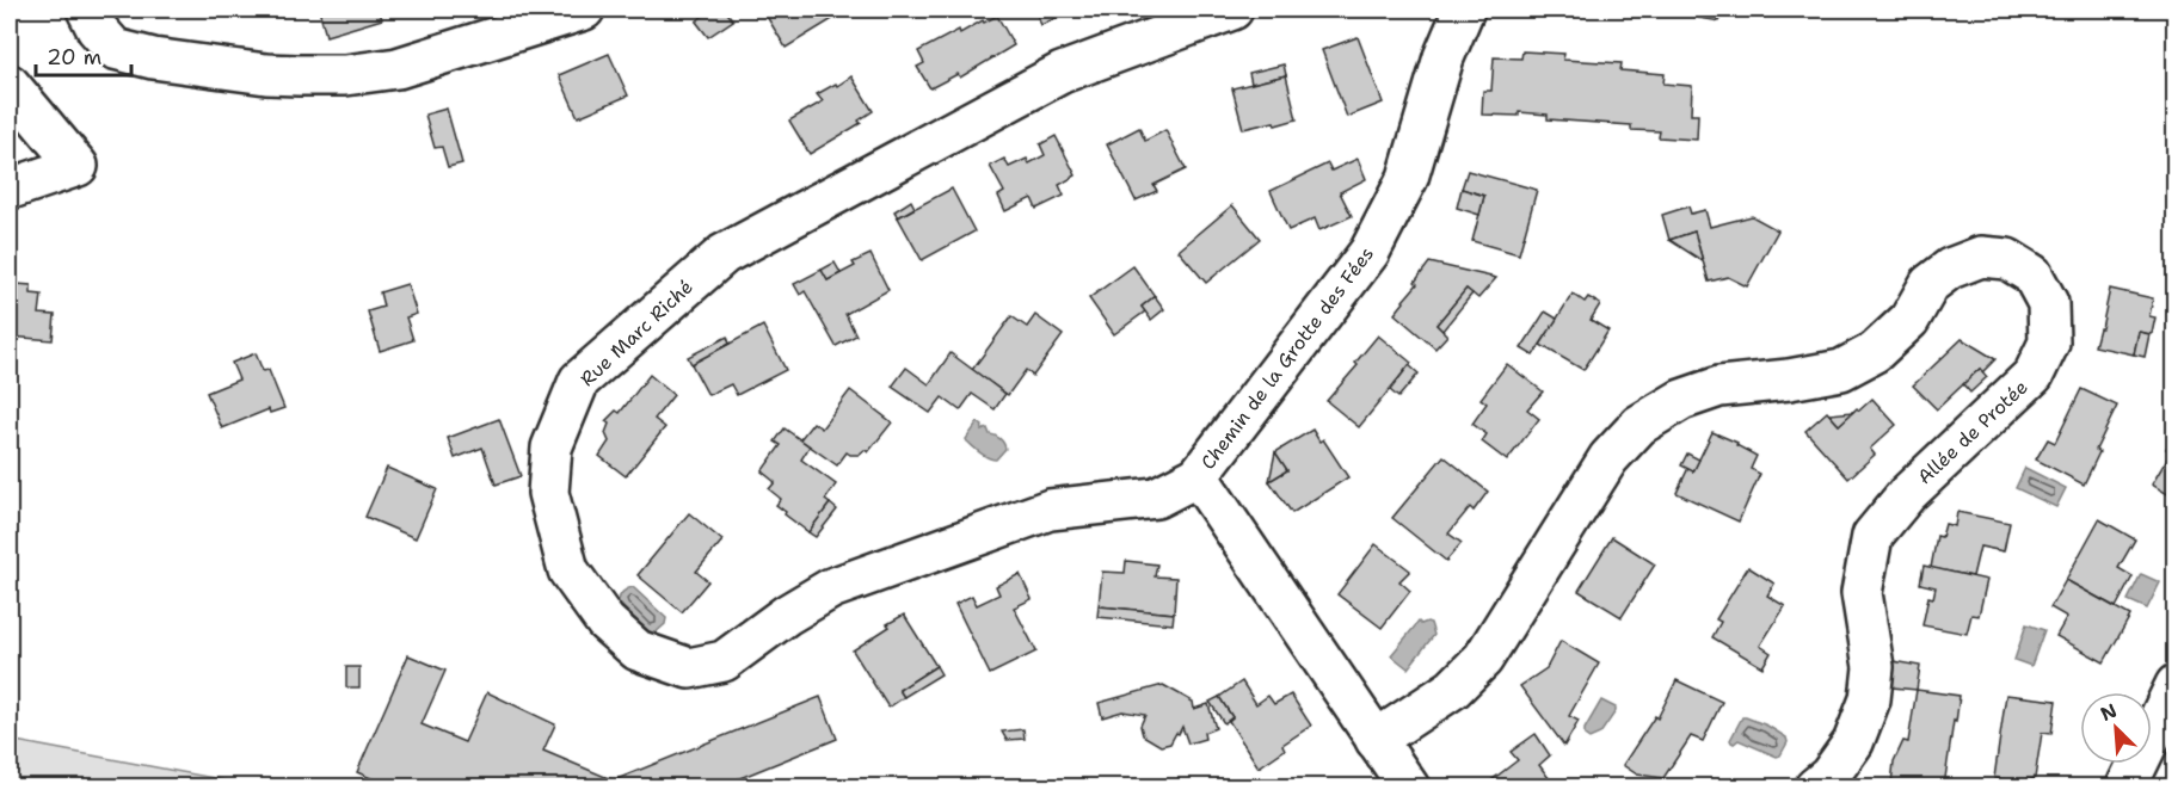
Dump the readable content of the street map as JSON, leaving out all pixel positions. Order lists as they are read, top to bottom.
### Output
{
  "streets": {
    "street": ["Rue Marc Riché", "Chemin de la Grotte des Fées", "Allée de Protée"]
  },
  "crossings": [
    ["Rue Marc Riché", "Chemin de la Grotte des Fées"],
    ["Chemin de la Grotte des Fées", "Allée de Protée"]
  ],
  "scale_bar": "20 m",
  "north": "top left"
}
